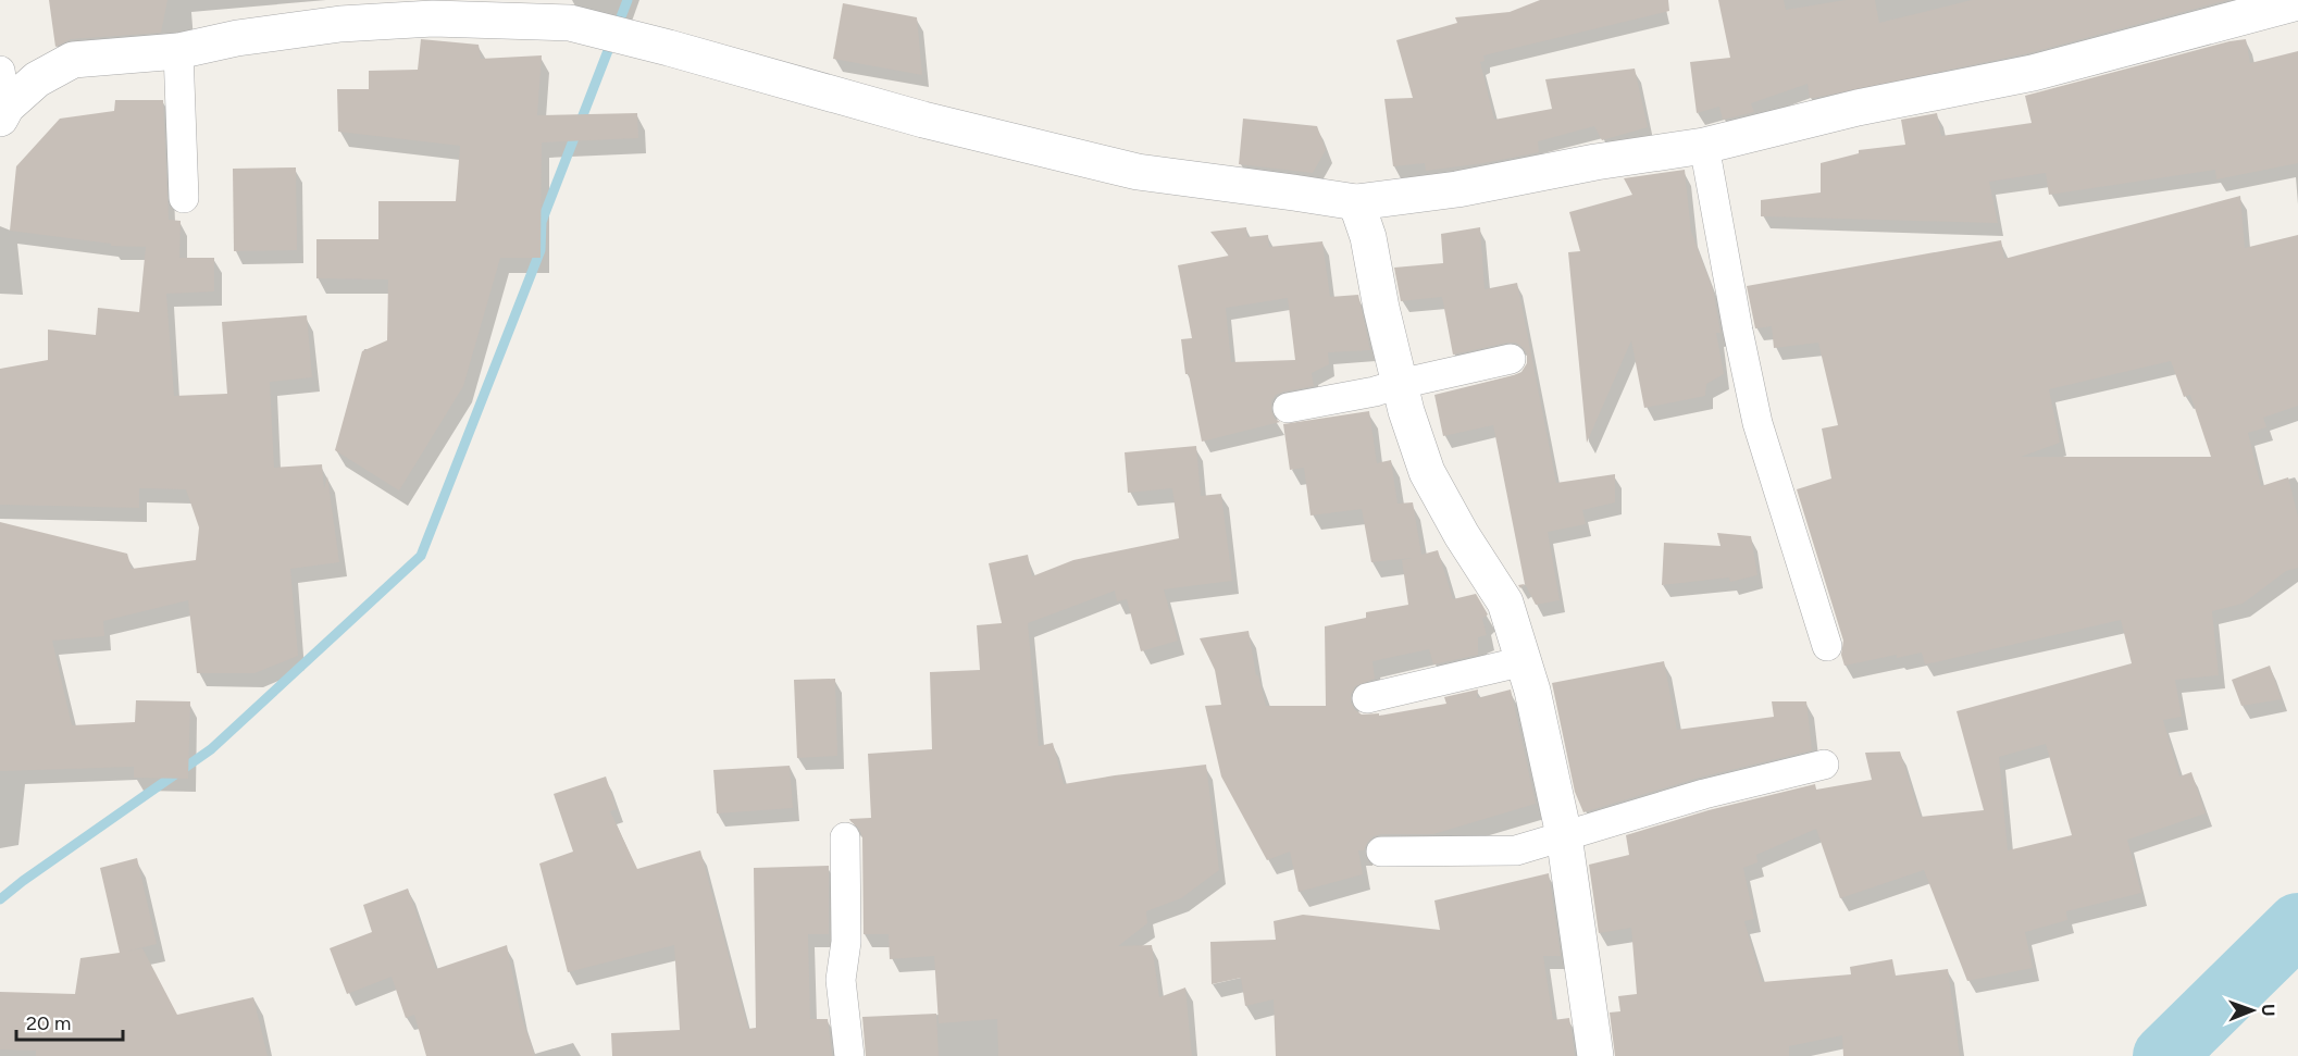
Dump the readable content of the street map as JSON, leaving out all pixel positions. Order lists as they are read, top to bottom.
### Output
{
  "scale_bar": "20 m",
  "north": "right"
}
